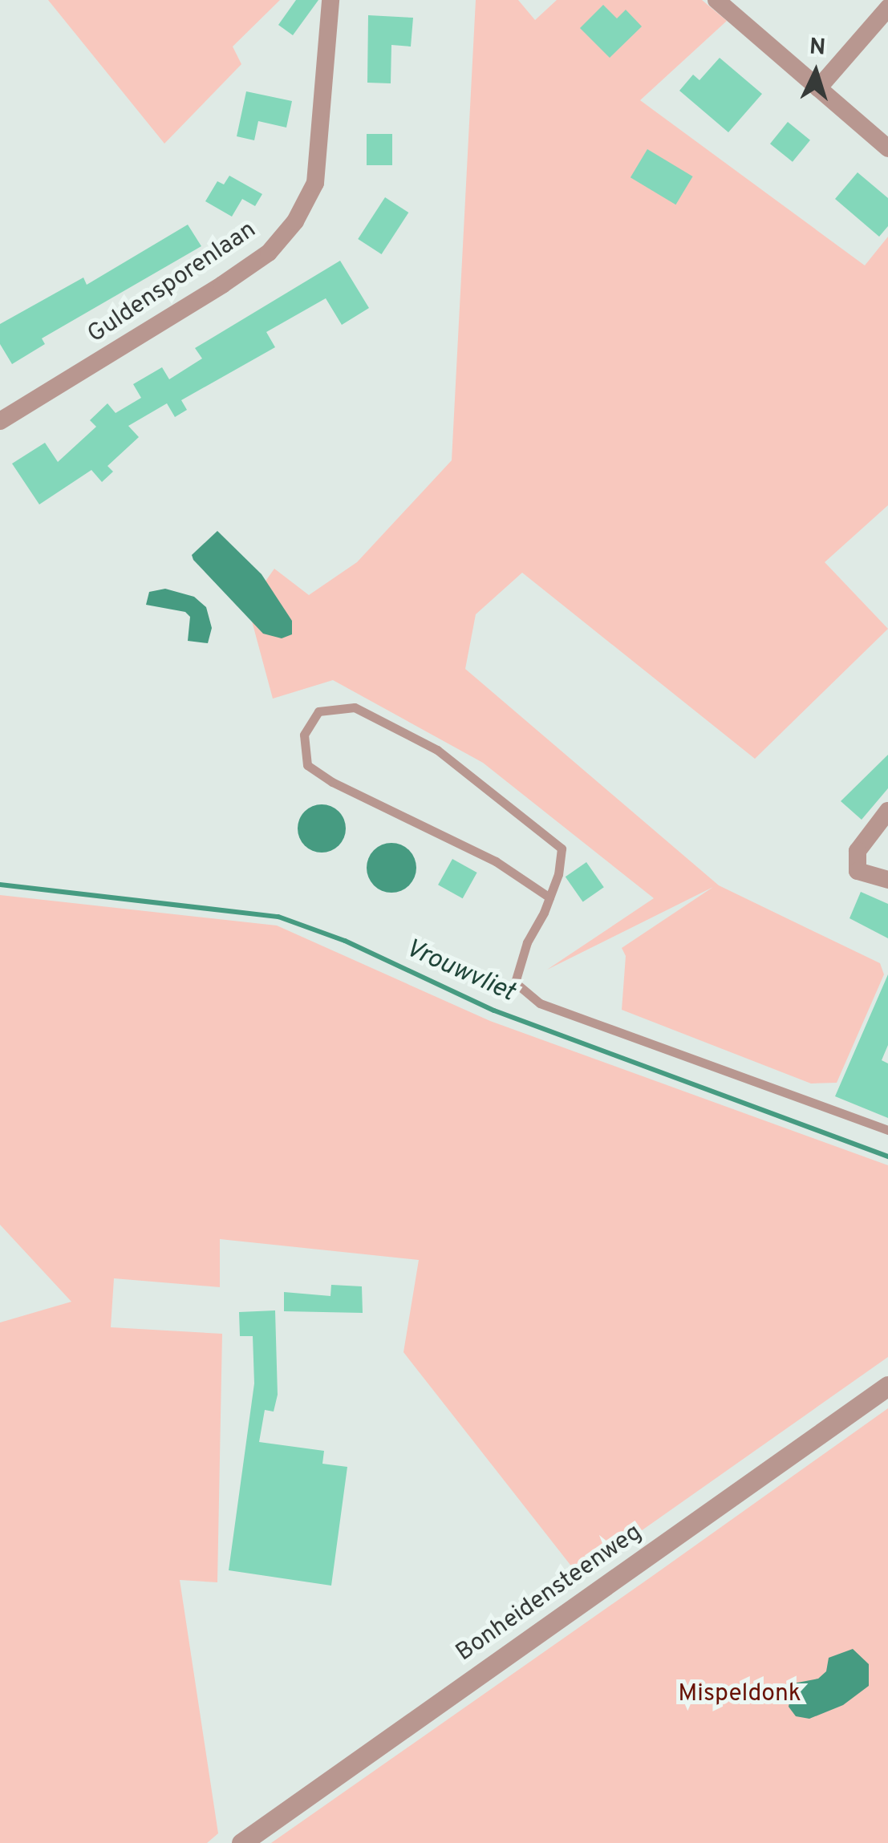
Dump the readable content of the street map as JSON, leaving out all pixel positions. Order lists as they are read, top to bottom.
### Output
{
  "streets": {
    "street": ["Guldensporenlaan", "Bonheidensteenweg"]
  },
  "water": ["Vrouwvliet"],
  "parks": ["Mispeldonk"],
  "north": "top"
}
